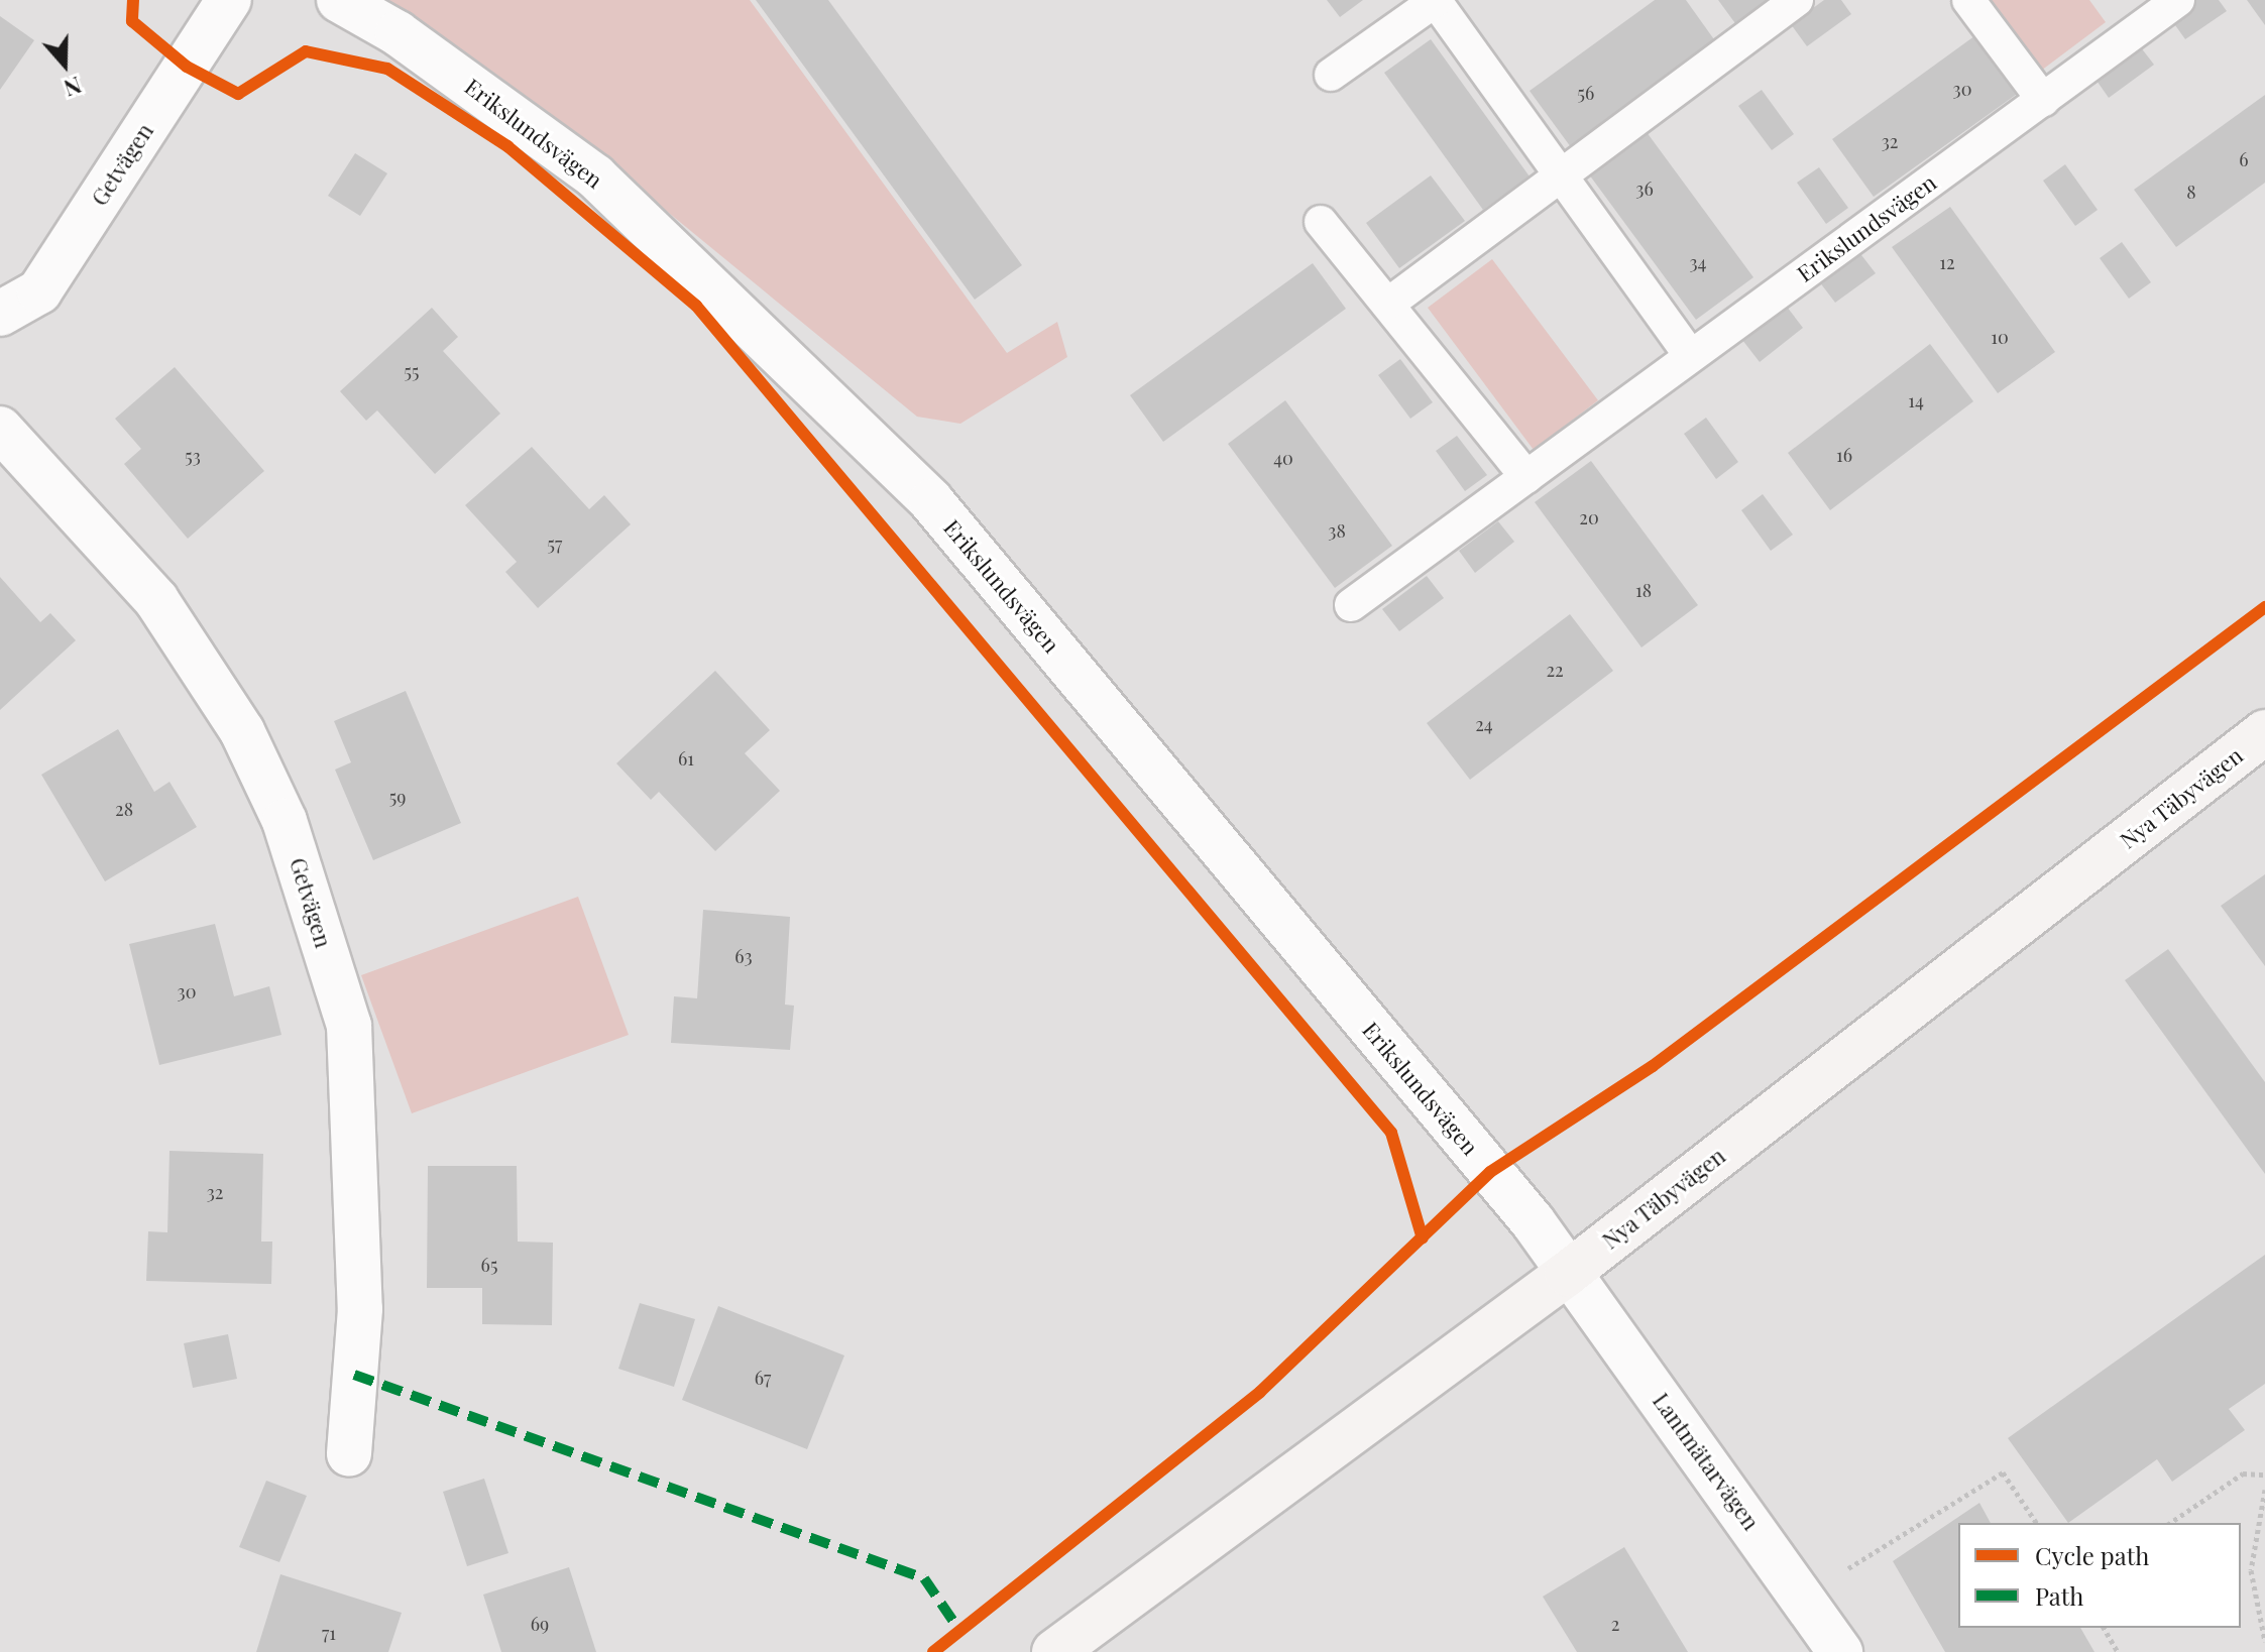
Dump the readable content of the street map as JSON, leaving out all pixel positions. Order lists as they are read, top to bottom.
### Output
{
  "streets": {
    "main road": ["Nya Täbyvägen"],
    "street": ["Erikslundsvägen", "Getvägen", "Lantmätarvägen"]
  },
  "crossings": [
    ["Erikslundsvägen", "Nya Täbyvägen"],
    ["Erikslundsvägen", "Lantmätarvägen"],
    ["Nya Täbyvägen", "Lantmätarvägen"]
  ],
  "house_numbers": [
    "30",
    "56",
    "32",
    "6",
    "36",
    "8",
    "34",
    "12",
    "10",
    "55",
    "14",
    "16",
    "53",
    "40",
    "20",
    "38",
    "57",
    "18",
    "22",
    "24",
    "61",
    "59",
    "28",
    "63",
    "30",
    "32",
    "65",
    "67",
    "69",
    "2",
    "71"
  ],
  "legend": ["Cycle path", "Path"],
  "north": "bottom"
}
